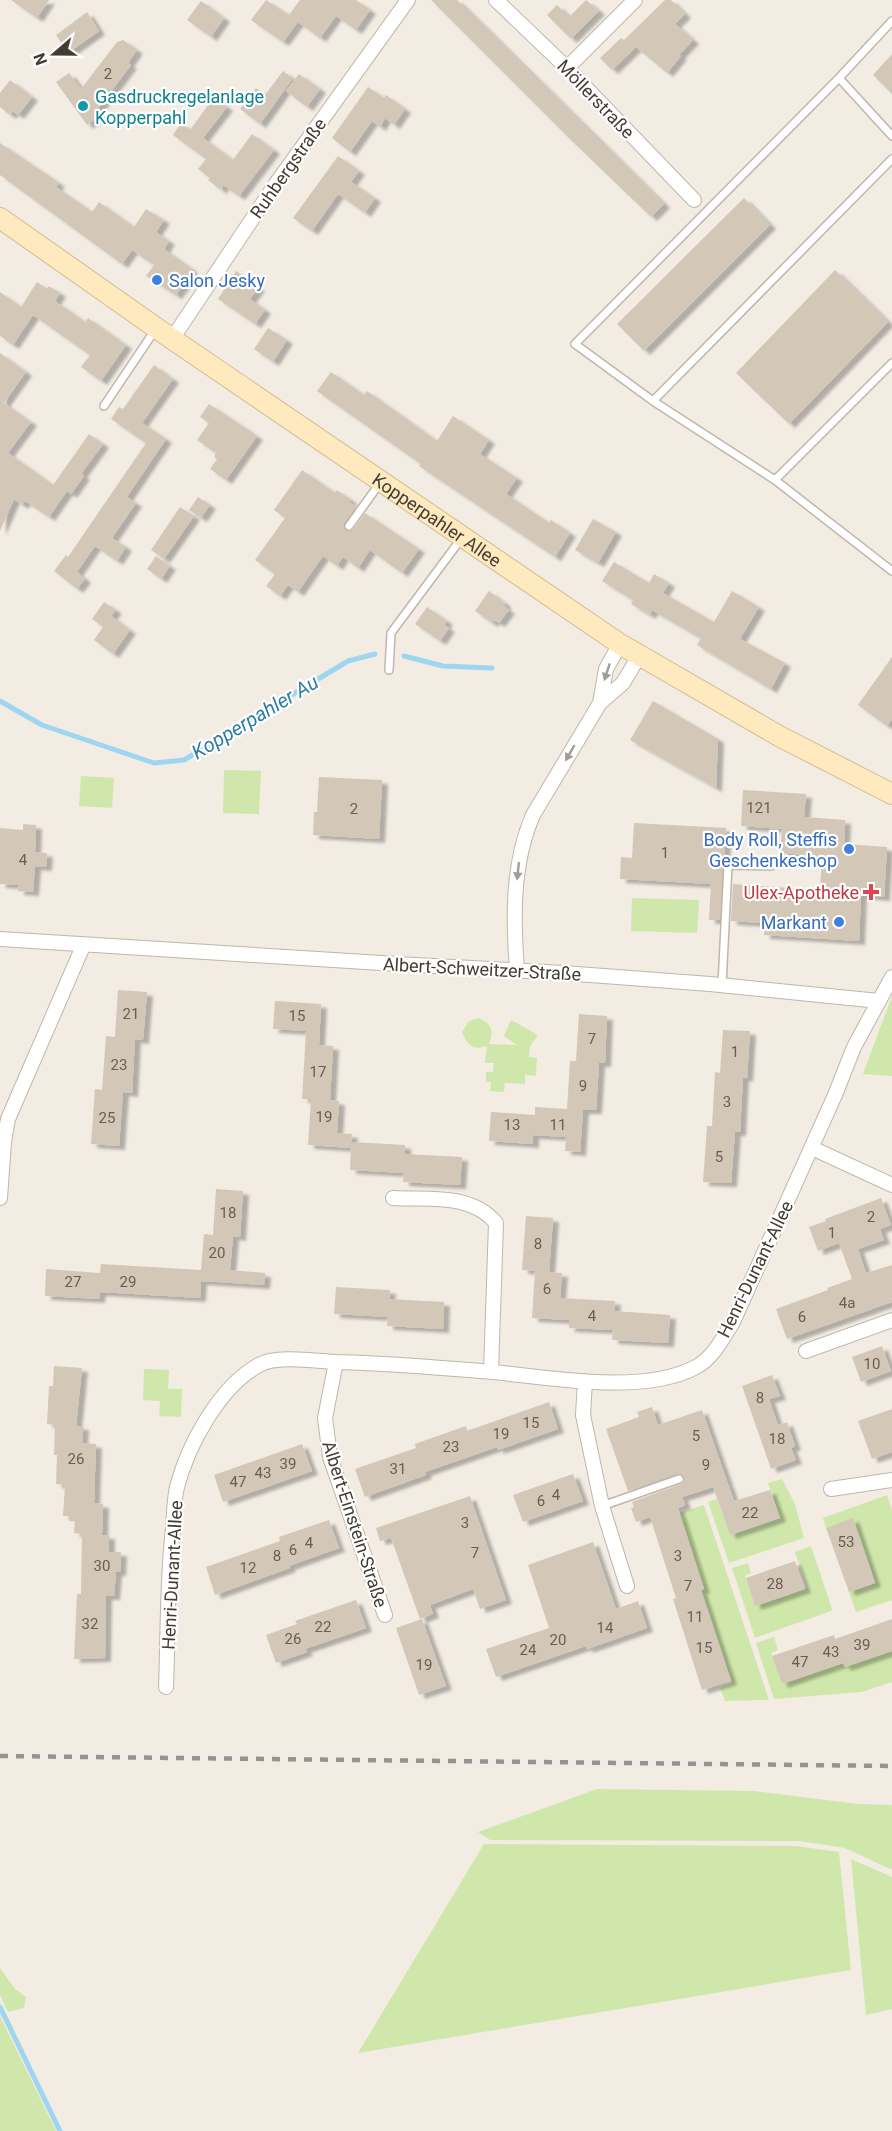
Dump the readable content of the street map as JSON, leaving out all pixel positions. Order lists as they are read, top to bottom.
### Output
{
  "streets": {
    "street": [
      "Möllerstraße",
      "Ruhbergstraße",
      "Kopperpahler Allee",
      "Albert-Schweitzer-Straße",
      "Henri-Dunant-Allee",
      "Albert-Einstein-Straße"
    ]
  },
  "crossings": [
    ["Ruhbergstraße", "Kopperpahler Allee"],
    ["Albert-Schweitzer-Straße", "Henri-Dunant-Allee"],
    ["Henri-Dunant-Allee", "Albert-Einstein-Straße"]
  ],
  "water": ["Kopperpahler Au"],
  "places": {
    "other": [
      "Gasdruckregelanlage Kopperpahl",
      "Salon Jesky",
      "Body Roll, Steffis Geschenkeshop",
      "Markant"
    ],
    "health": ["Ulex-Apotheke"]
  },
  "house_numbers": [
    "2",
    "121",
    "2",
    "1",
    "4",
    "21",
    "15",
    "7",
    "1",
    "23",
    "17",
    "9",
    "3",
    "19",
    "25",
    "13",
    "11",
    "5",
    "18",
    "2",
    "1",
    "8",
    "20",
    "27",
    "29",
    "6",
    "4a",
    "4",
    "6",
    "10",
    "8",
    "15",
    "19",
    "5",
    "18",
    "23",
    "26",
    "39",
    "9",
    "31",
    "43",
    "47",
    "4",
    "6",
    "22",
    "3",
    "53",
    "4",
    "6",
    "7",
    "8",
    "3",
    "30",
    "12",
    "28",
    "7",
    "11",
    "32",
    "22",
    "14",
    "26",
    "20",
    "39",
    "15",
    "24",
    "43",
    "47",
    "19"
  ],
  "north": "left"
}
